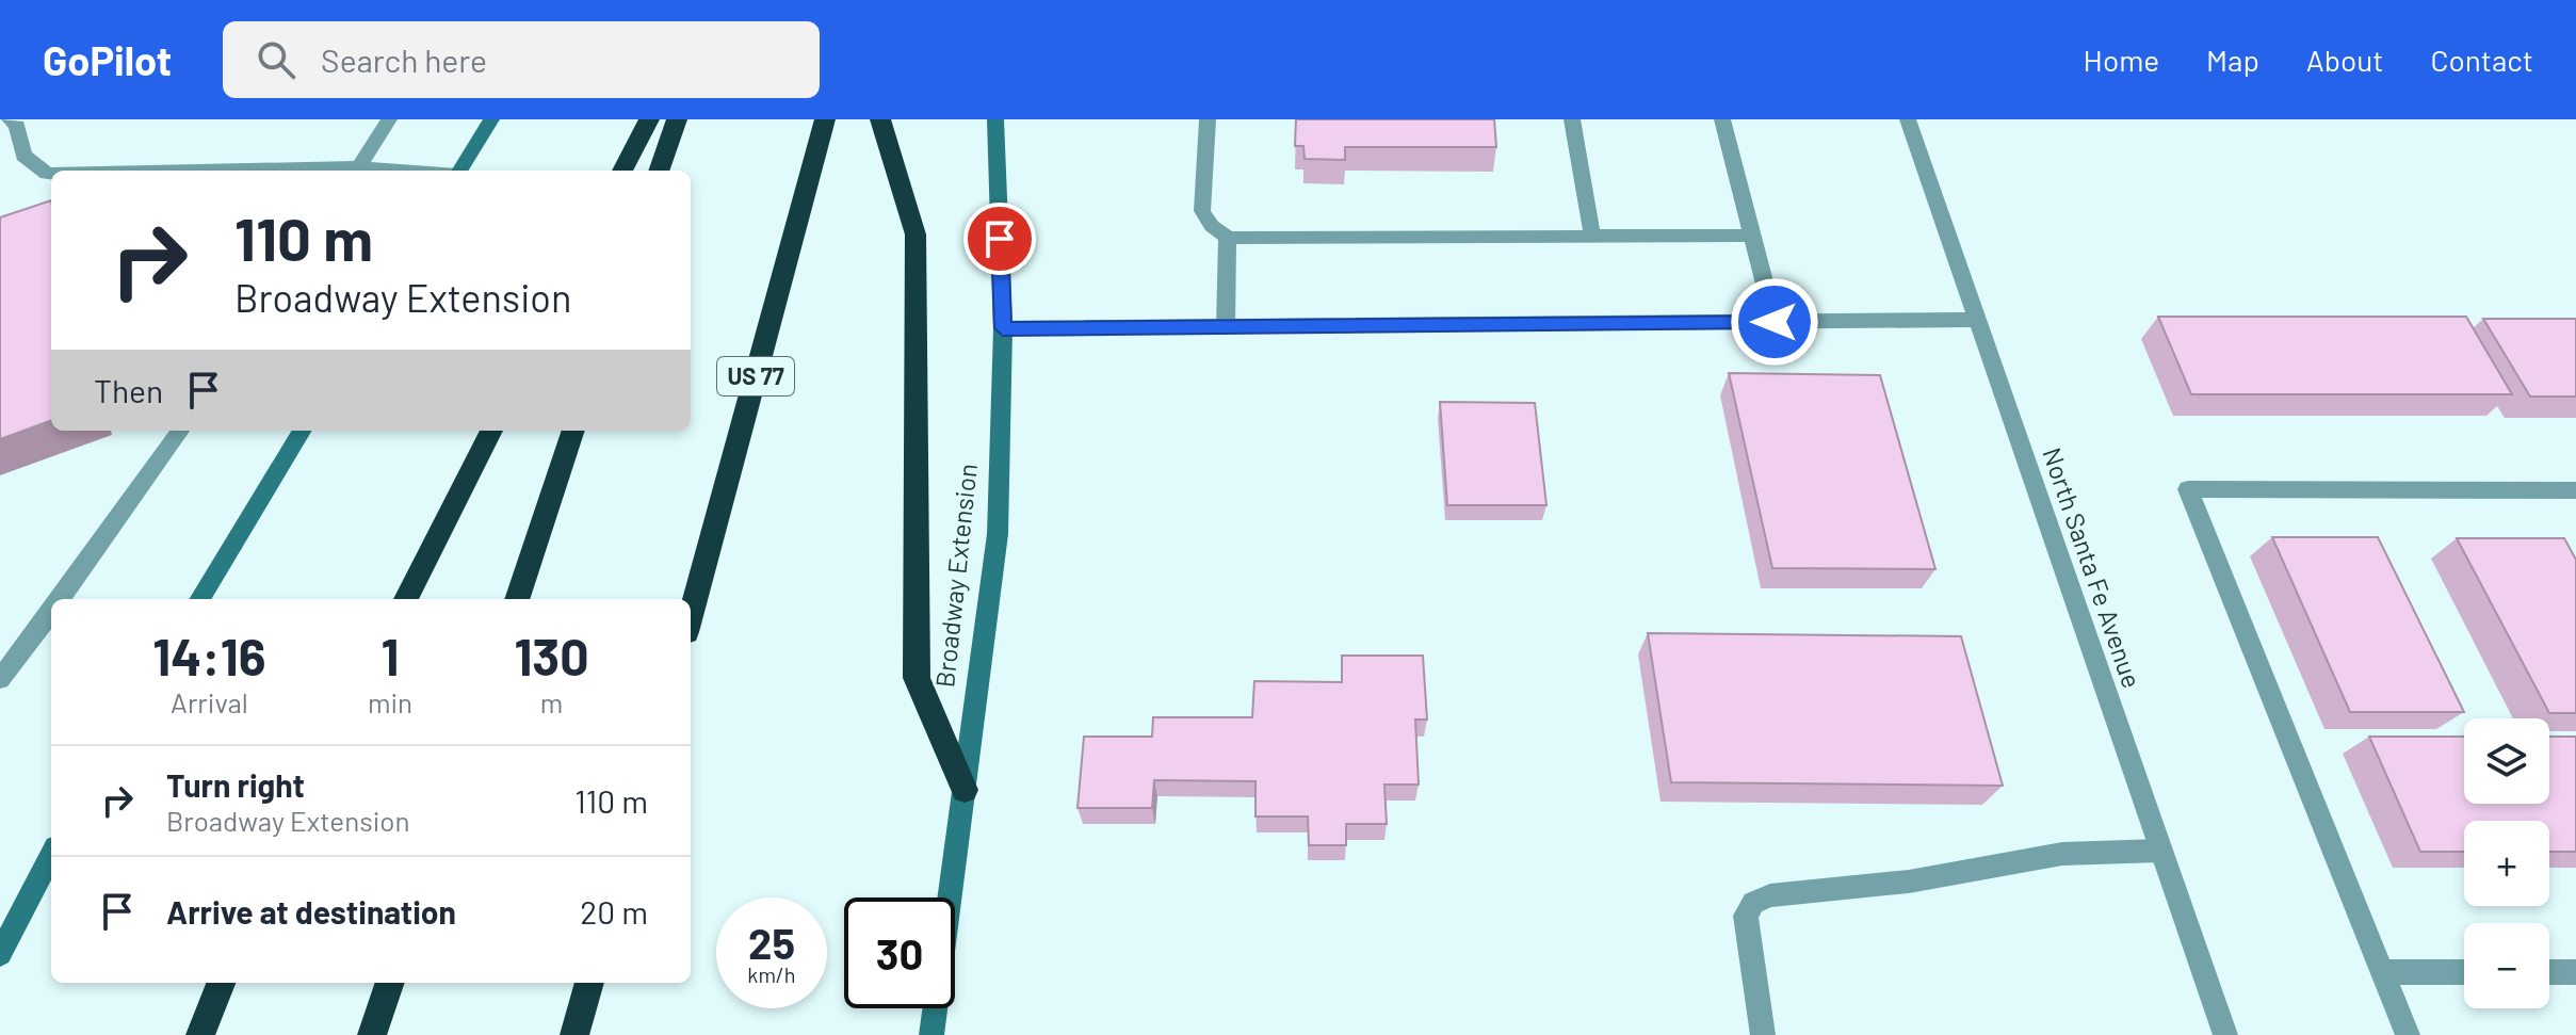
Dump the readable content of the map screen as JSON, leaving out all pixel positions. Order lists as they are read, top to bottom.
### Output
{
  "streets": {
    "highway": ["US 77"],
    "main road": ["Broadway Extension"],
    "street": ["North Santa Fe Avenue"]
  },
  "page": {
    "header": "GoPilot",
    "search": "Search here",
    "nav": [
      "Home",
      "Map",
      "About",
      "Contact"
    ],
    "turn": ["110 m", "Broadway Extension"],
    "then": "Then",
    "eta": [
      "14:16",
      "Arrival",
      "1",
      "min",
      "130",
      "m"
    ],
    "map_buttons": ["+", "−"],
    "list": [
      {
        "name": "Turn right",
        "note": "Broadway Extension",
        "value": "110 m"
      },
      {
        "name": "Arrive at destination",
        "value": "20 m"
      }
    ],
    "speed": "25 km/h",
    "limit": "30"
  }
}
